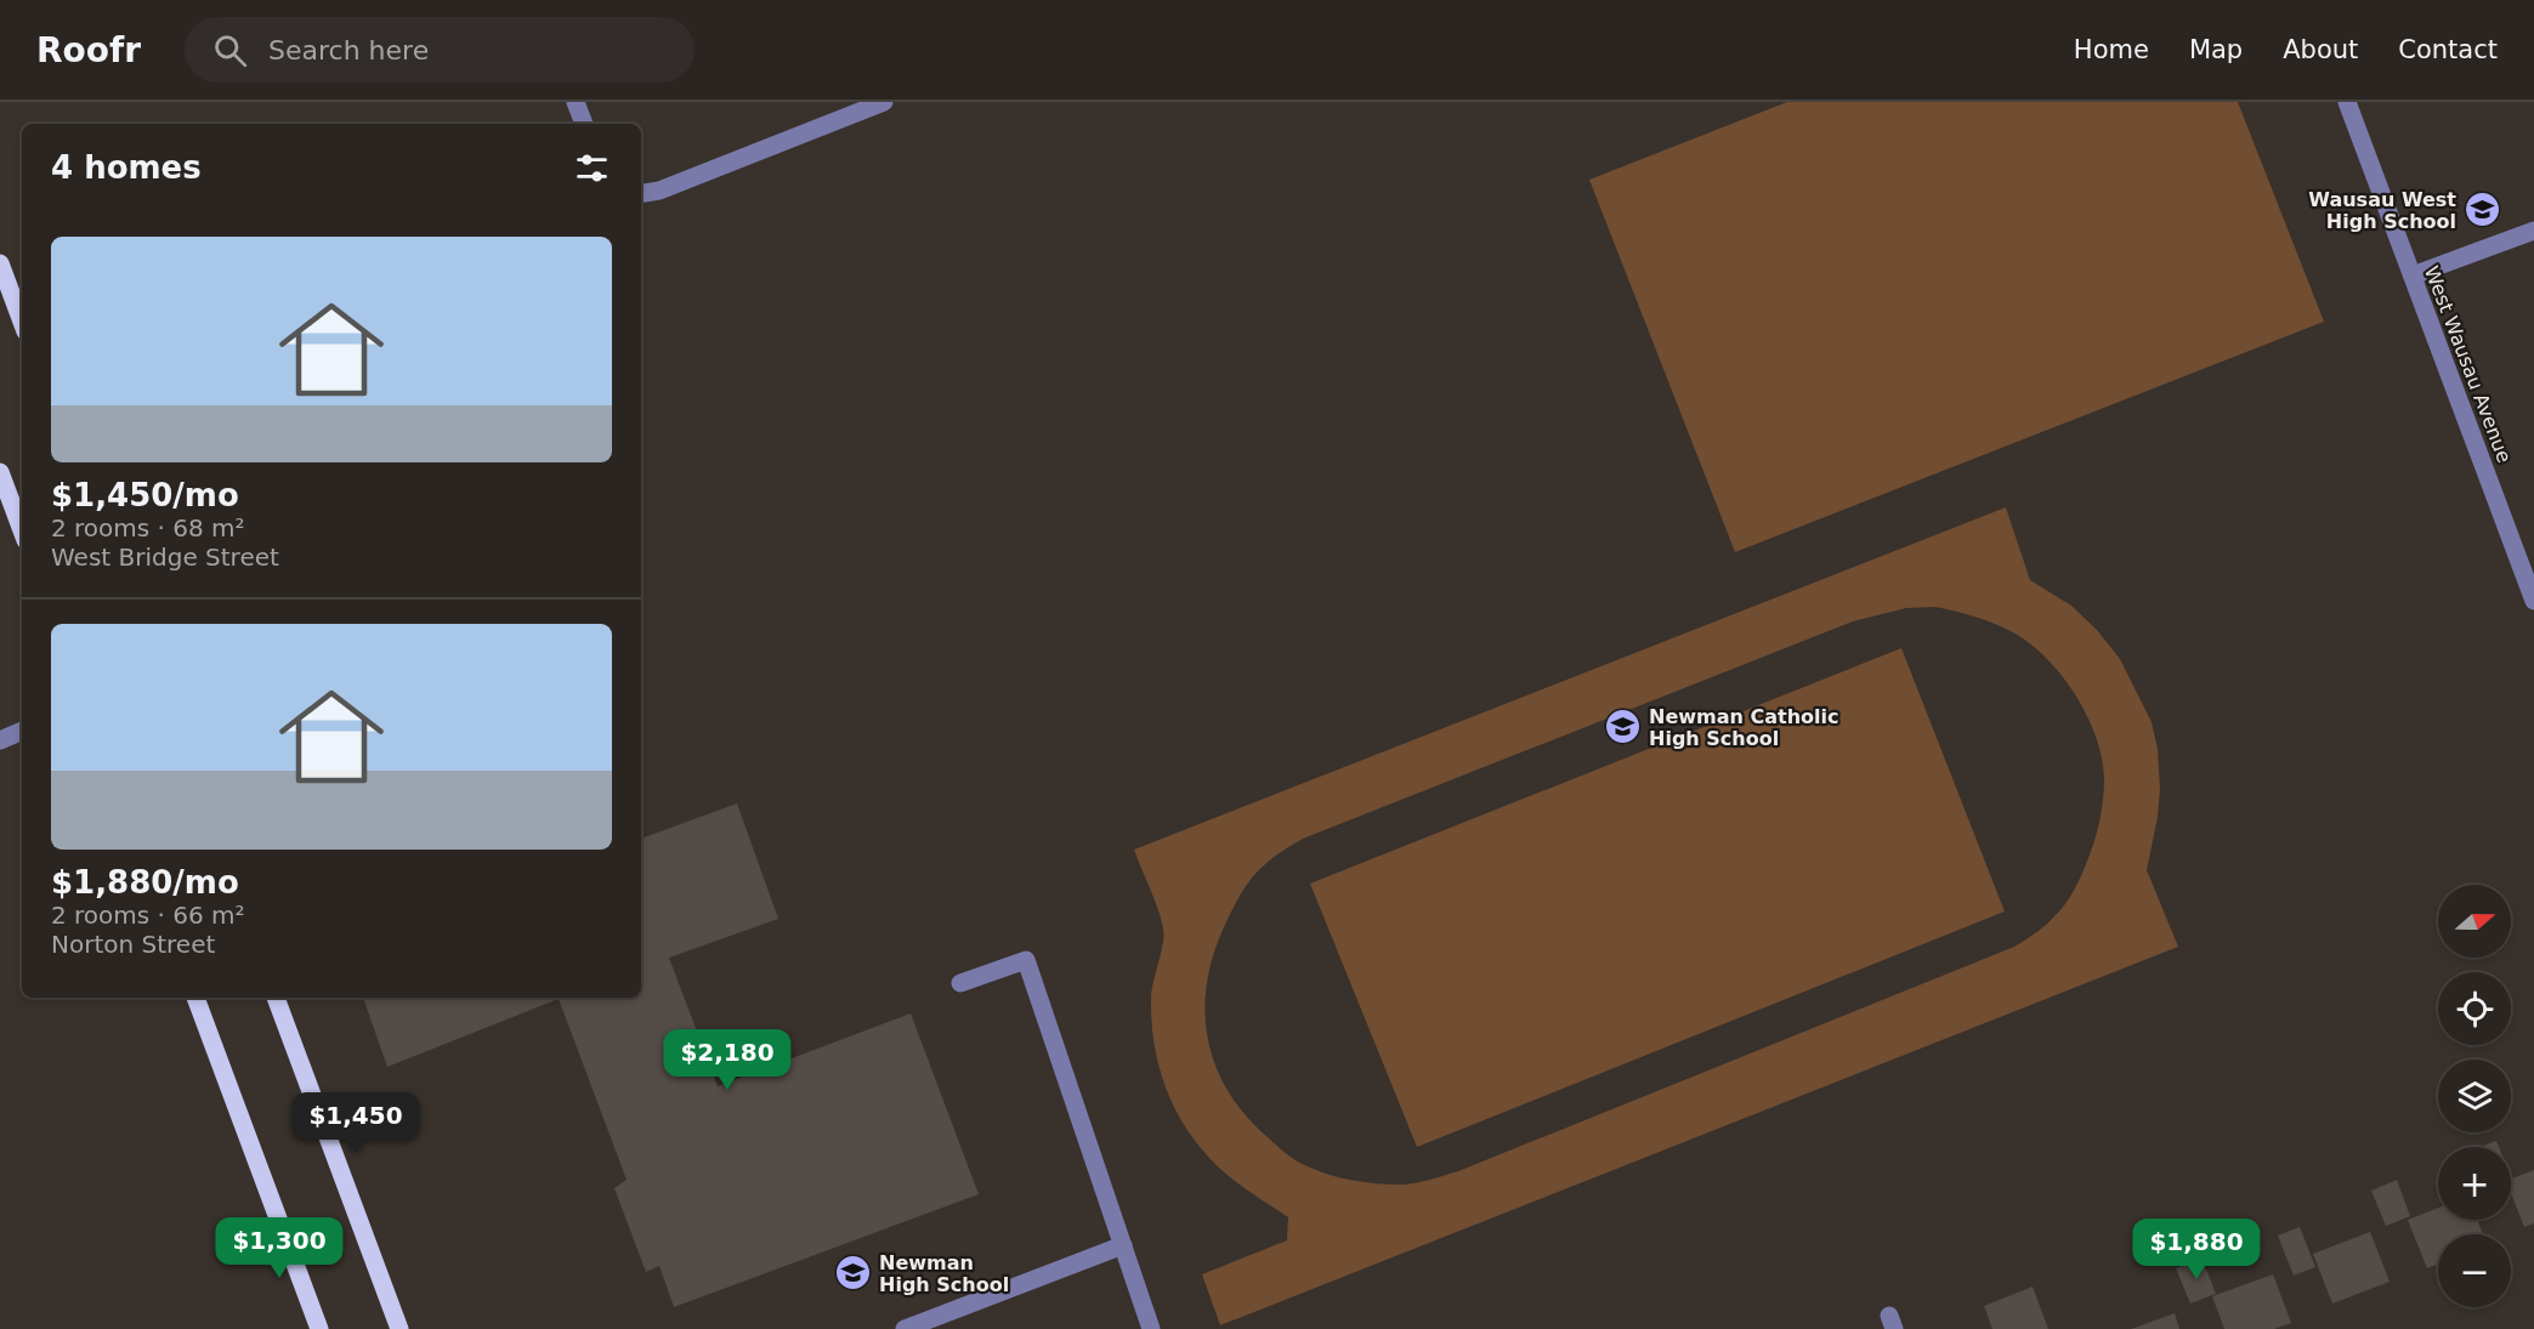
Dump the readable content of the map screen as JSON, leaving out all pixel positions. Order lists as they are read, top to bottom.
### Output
{
  "streets": {
    "street": ["West Wausau Avenue"]
  },
  "places": {
    "school or university": ["Wausau West High School", "Newman Catholic High School", "Newman High School"]
  },
  "north": "right",
  "page": {
    "header": "Roofr",
    "search": "Search here",
    "nav": [
      "Home",
      "Map",
      "About",
      "Contact"
    ],
    "heading": "4 homes",
    "list": [
      {
        "name": "$1,450/mo",
        "note": "2 rooms · 68 m² · West Bridge Street"
      },
      {
        "name": "$1,880/mo",
        "note": "2 rooms · 66 m² · Norton Street"
      }
    ],
    "map_buttons": ["+", "−"],
    "price": [
      "$2,180",
      "$1,450",
      "$1,300",
      "$1,880"
    ]
  }
}
